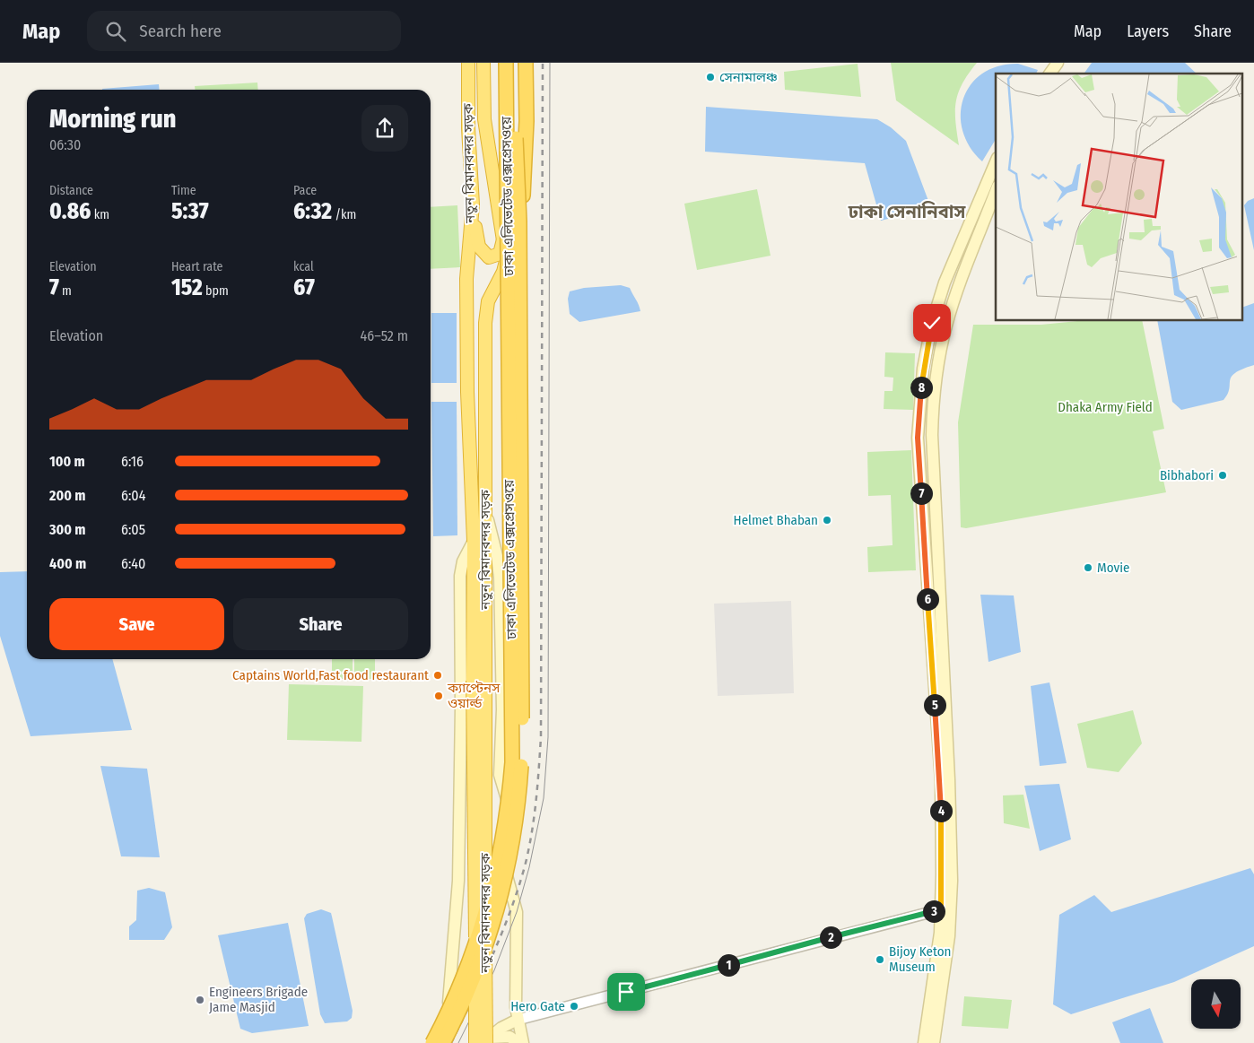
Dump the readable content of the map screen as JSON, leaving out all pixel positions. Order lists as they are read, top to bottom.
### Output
{
  "streets": {
    "highway": ["নতুন বিমানবন্দর সড়ক", "ঢাকা এলিভেটেড এক্সপ্রেসওয়ে"]
  },
  "districts": ["ঢাকা সেনানিবাস"],
  "parks": ["Dhaka Army Field"],
  "places": [
    "সেনামালঞ্চ",
    "Bibhabori",
    "Helmet Bhaban",
    "Movie",
    "Captains World,Fast food restaurant",
    "ক্যাপ্টেনস ওয়ার্ল্ড",
    "Bijoy Keton Museum",
    "Engineers Brigade Jame Masjid",
    "Hero Gate"
  ],
  "north": "bottom",
  "page": {
    "header": "Map",
    "search": "Search here",
    "nav": ["Map", "Layers", "Share"],
    "heading": ["Morning run", "06:30"],
    "stats": [
      ["Distance", "0.86 km"],
      ["Time", "5:37"],
      ["Pace", "6:32 /km"],
      ["Elevation", "7 m"],
      ["Heart rate", "152 bpm"],
      ["kcal", "67"]
    ],
    "chart": ["Elevation", "46–52 m"],
    "pins": [
      "8",
      "7",
      "6",
      "5",
      "4",
      "3",
      "2",
      "1"
    ],
    "list": [
      {
        "name": "100 m",
        "note": "6:16"
      },
      {
        "name": "200 m",
        "note": "6:04"
      },
      {
        "name": "300 m",
        "note": "6:05"
      },
      {
        "name": "400 m",
        "note": "6:40"
      }
    ],
    "buttons": ["Save", "Share"]
  }
}
